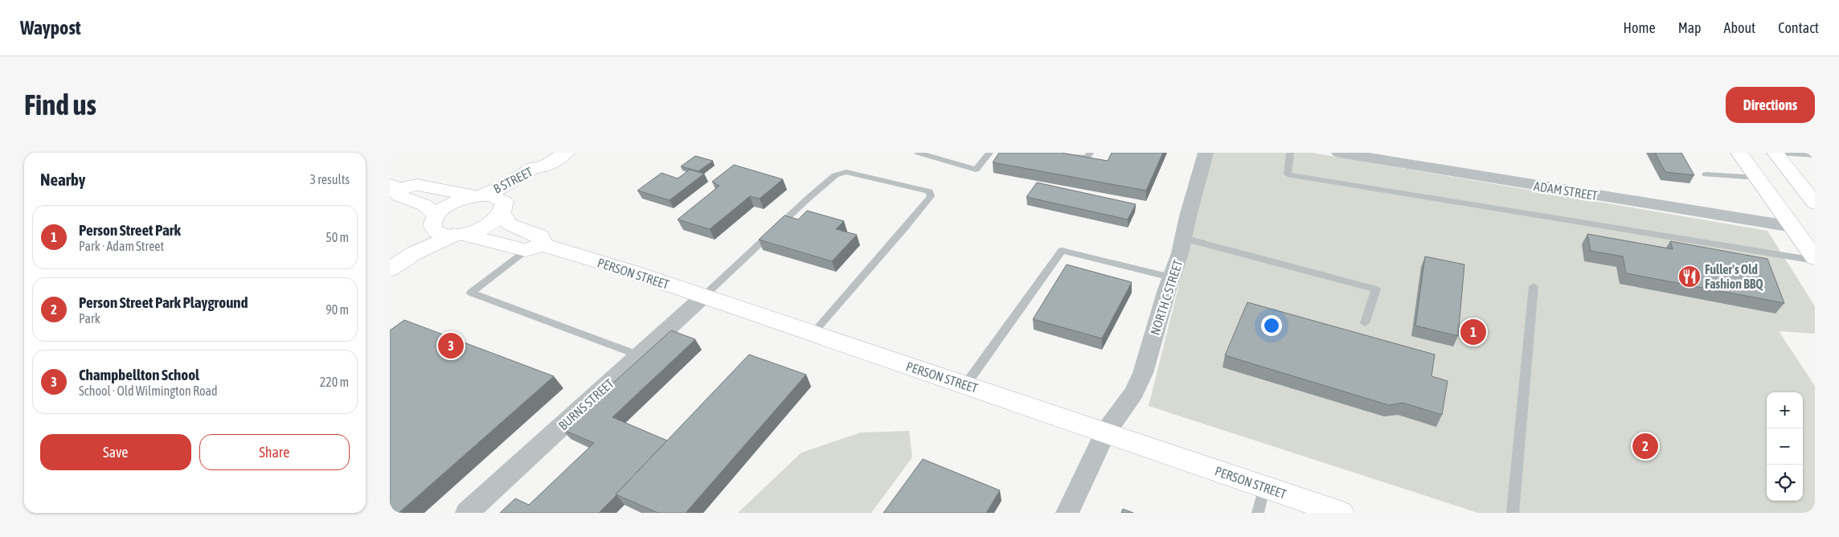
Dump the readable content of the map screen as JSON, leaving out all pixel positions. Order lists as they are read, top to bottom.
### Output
{
  "streets": {
    "main road": ["B STREET", "PERSON STREET"],
    "street": ["ADAM STREET", "NORTH C STREET", "BURNS STREET"]
  },
  "crossings": [
    ["B STREET", "PERSON STREET"],
    ["PERSON STREET", "NORTH C STREET"],
    ["PERSON STREET", "BURNS STREET"]
  ],
  "places": {
    "restaurant": ["Fuller's Old Fashion BBQ"]
  },
  "page": {
    "header": "Waypost",
    "nav": [
      "Home",
      "Map",
      "About",
      "Contact"
    ],
    "buttons": [
      "Directions",
      ["Save", "Share"]
    ],
    "title": "Find us",
    "heading": ["Nearby", "3 results"],
    "list": [
      {
        "mark": "1",
        "name": "Person Street Park",
        "note": "Park · Adam Street",
        "value": "50 m"
      },
      {
        "mark": "2",
        "name": "Person Street Park Playground",
        "note": "Park",
        "value": "90 m"
      },
      {
        "mark": "3",
        "name": "Champbellton School",
        "note": "School · Old Wilmington Road",
        "value": "220 m"
      }
    ],
    "pins": ["1", "3", "2"],
    "map_buttons": ["+", "−"]
  }
}
